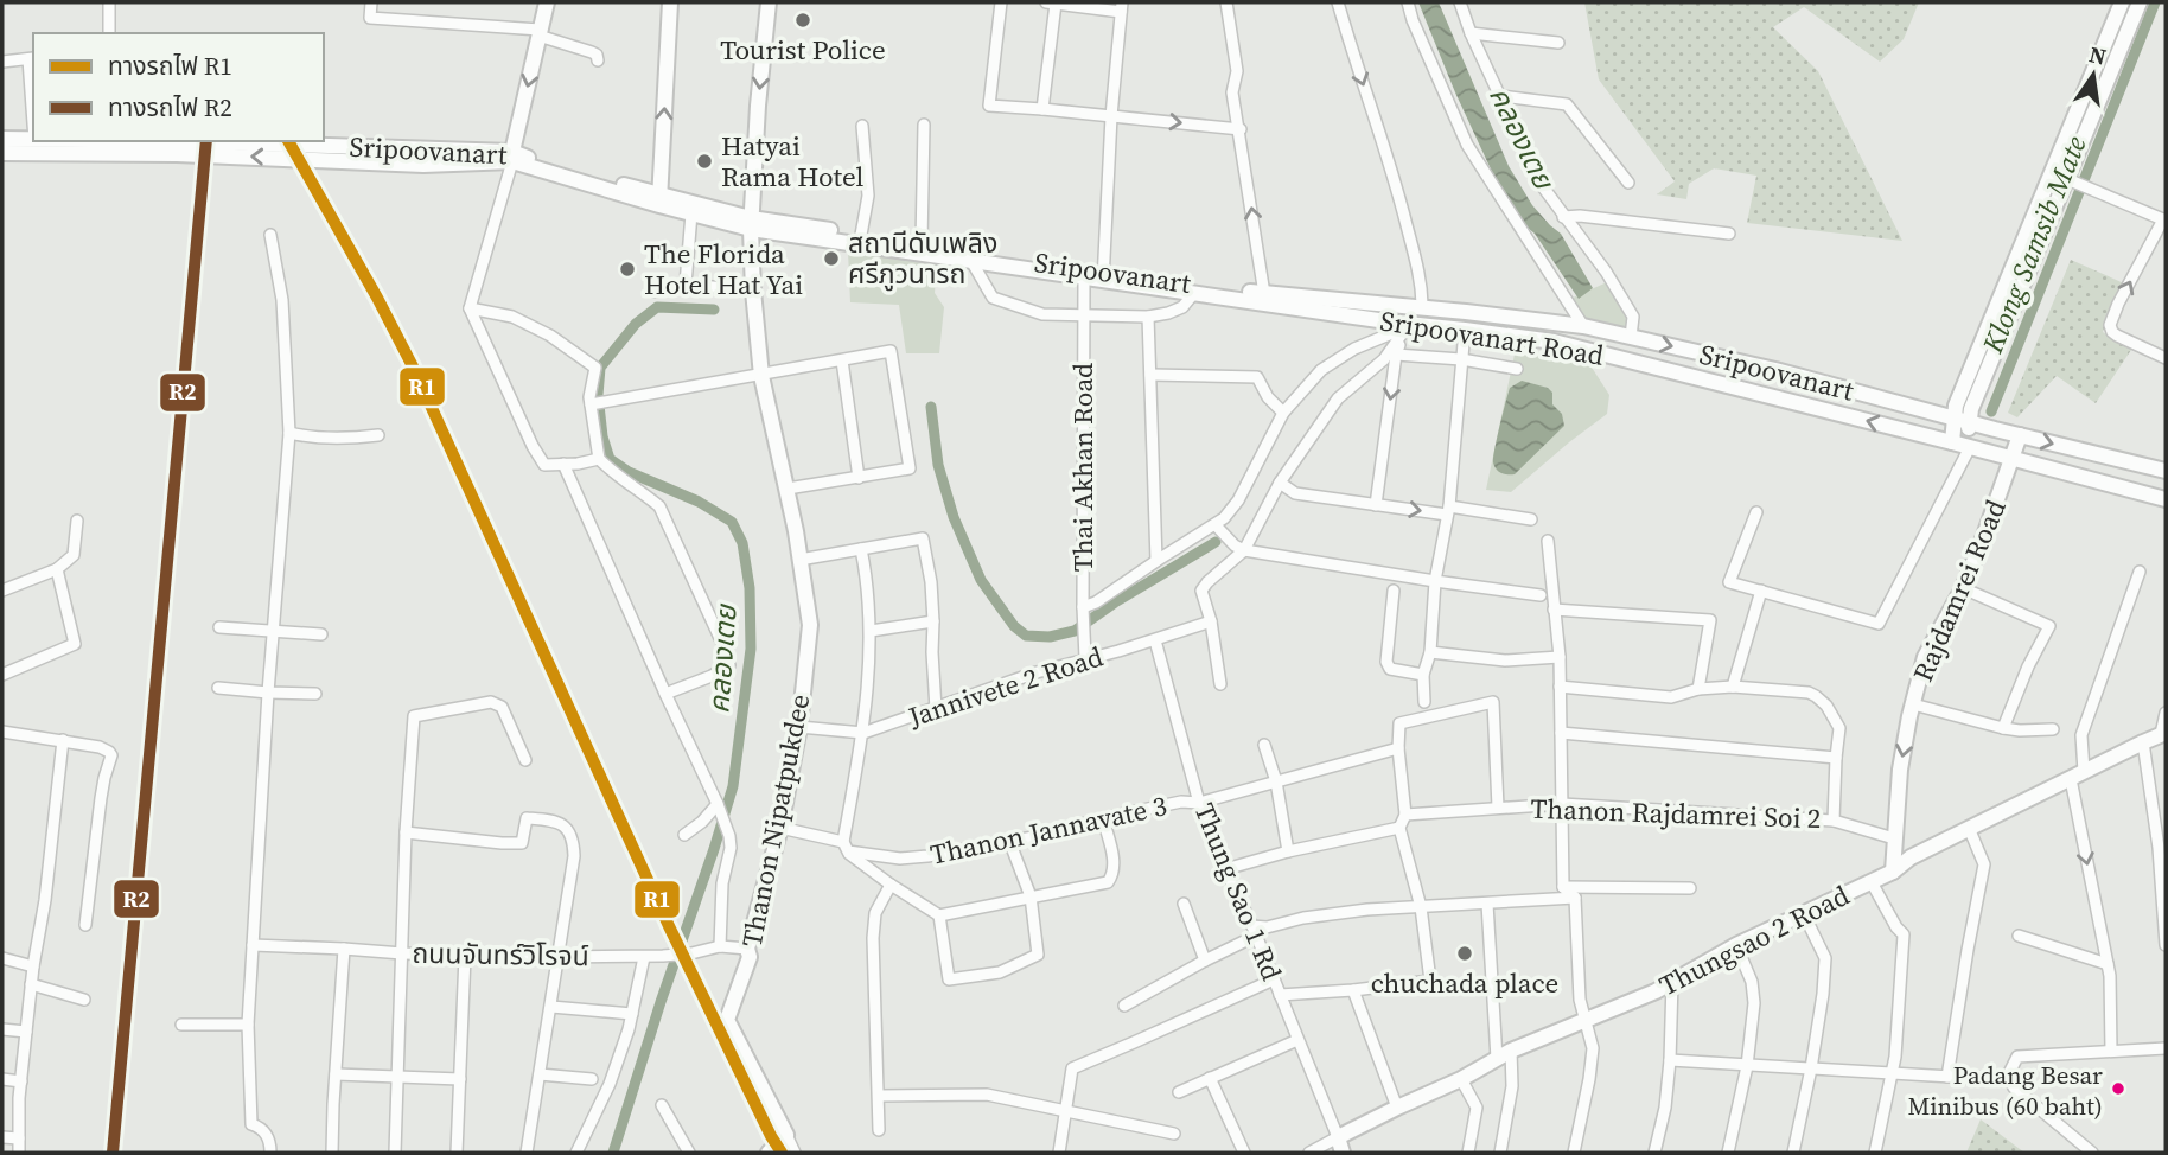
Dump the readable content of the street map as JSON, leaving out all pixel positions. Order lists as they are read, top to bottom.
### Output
{
  "streets": {
    "main road": [
      "Sripoovanart",
      "Sripoovanart Road",
      "Rajdamrei Road",
      "Thanon Nipatpukdee",
      "Thungsao 2 Road"
    ],
    "street": [
      "Thai Akhan Road",
      "Jannivete 2 Road",
      "Thanon Rajdamrei Soi 2",
      "Thanon Jannavate 3",
      "Thung Sao 1 Rd",
      "ถนนจันทร์วิโรจน์"
    ]
  },
  "crossings": [
    ["Sripoovanart", "Sripoovanart Road"],
    ["Sripoovanart", "Thai Akhan Road"],
    ["Sripoovanart", "Rajdamrei Road"],
    ["Sripoovanart", "Thanon Nipatpukdee"],
    ["Sripoovanart Road", "Rajdamrei Road"],
    ["Thai Akhan Road", "Jannivete 2 Road"],
    ["Rajdamrei Road", "Thanon Rajdamrei Soi 2"],
    ["Rajdamrei Road", "Thungsao 2 Road"],
    ["Jannivete 2 Road", "Thanon Nipatpukdee"],
    ["Jannivete 2 Road", "Thung Sao 1 Rd"],
    ["Thanon Nipatpukdee", "Thanon Jannavate 3"],
    ["Thanon Nipatpukdee", "ถนนจันทร์วิโรจน์"],
    ["Thanon Jannavate 3", "Thung Sao 1 Rd"],
    ["Thung Sao 1 Rd", "Thungsao 2 Road"]
  ],
  "one_way": ["Sripoovanart Road"],
  "water": ["คลองเตย", "Klong Samsib Mate"],
  "places": [
    "Tourist Police",
    "Hatyai Rama Hotel",
    "สถานีดับเพลิง ศรีภูวนารถ",
    "The Florida Hotel Hat Yai",
    "chuchada place",
    "Padang Besar Minibus (60 baht)"
  ],
  "lines": ["rail line R1", "rail line R2"],
  "legend": ["ทางรถไฟ R1", "ทางรถไฟ R2"],
  "north": "top"
}
